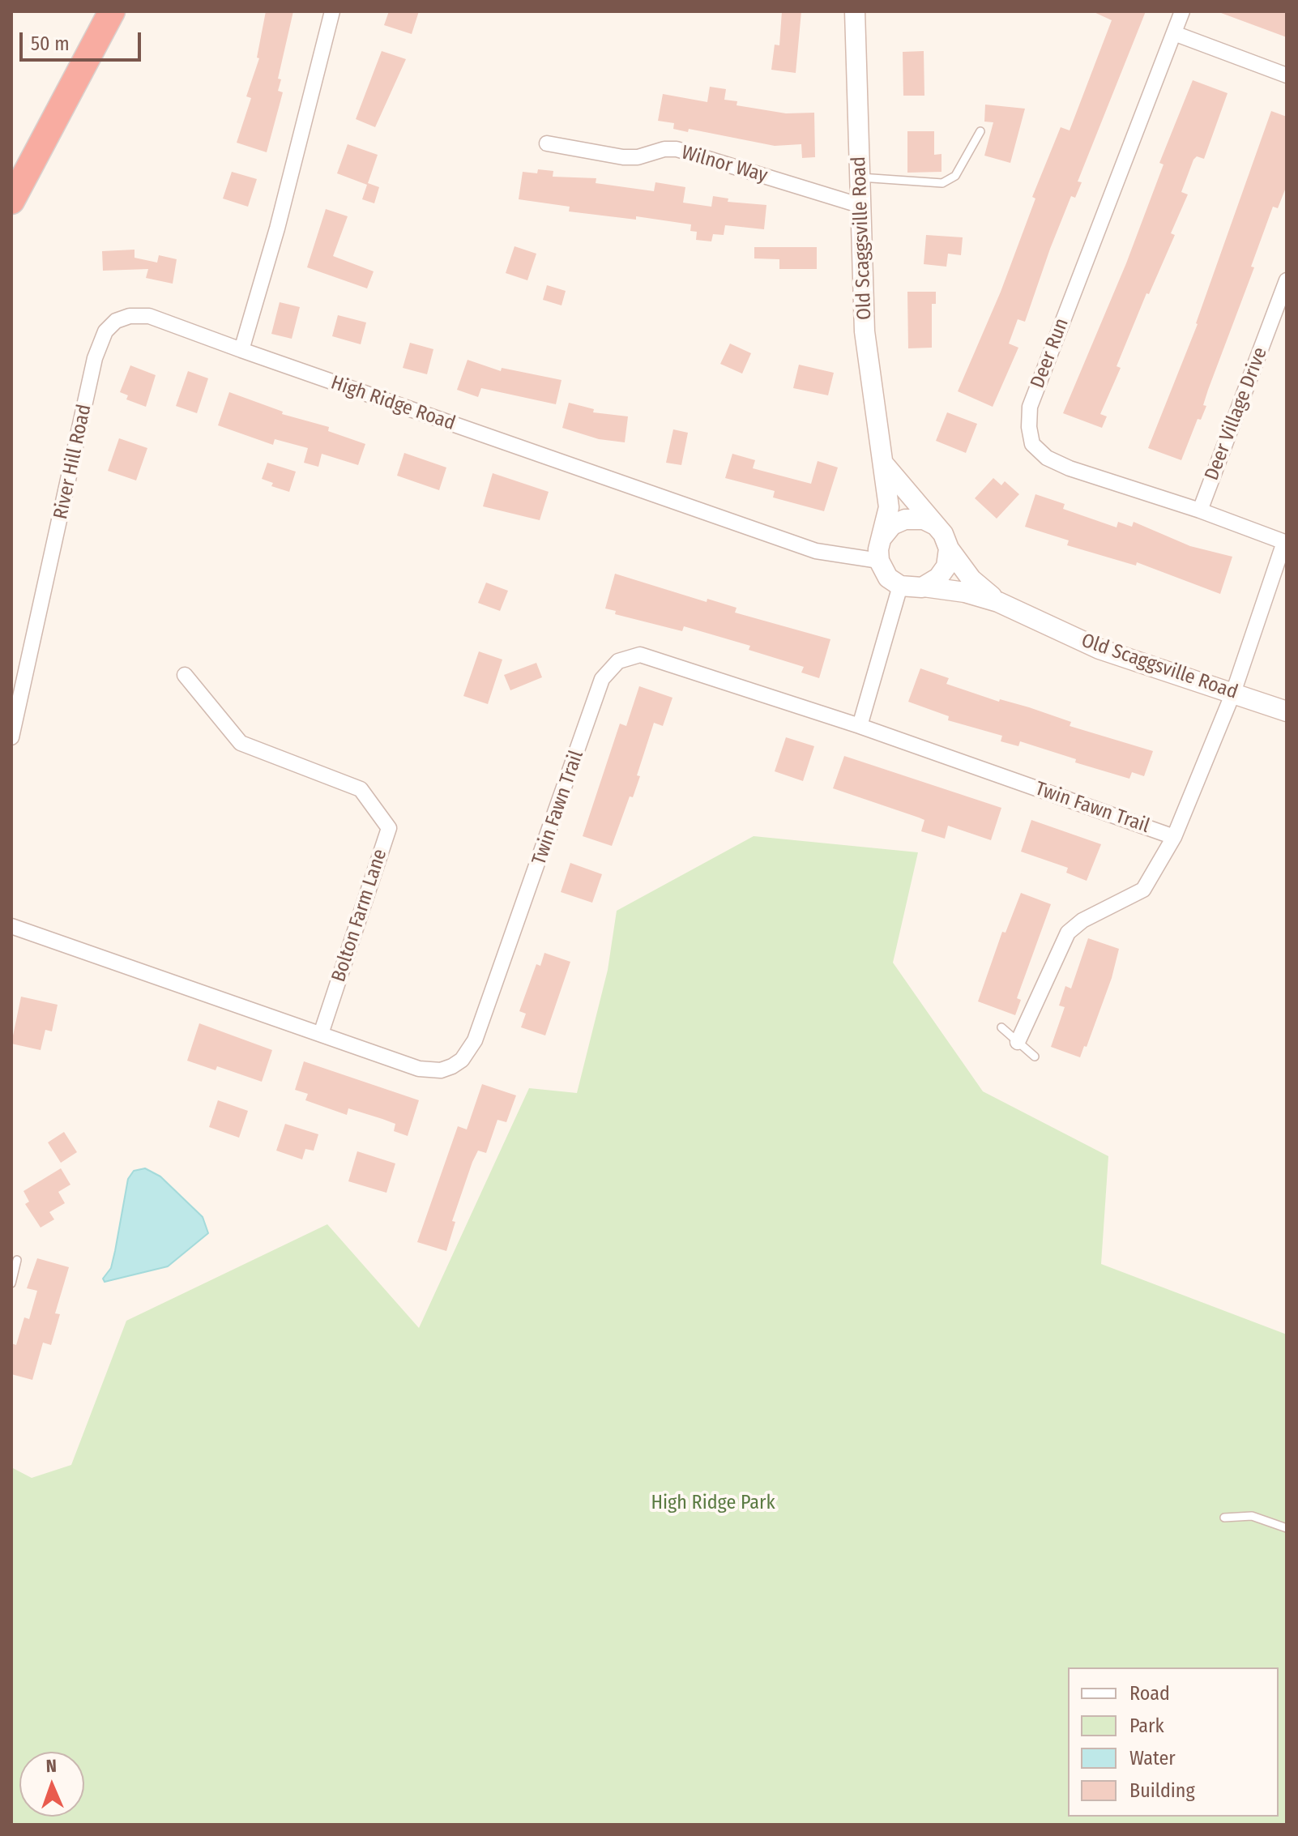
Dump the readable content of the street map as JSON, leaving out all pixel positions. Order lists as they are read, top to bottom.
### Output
{
  "streets": {
    "street": [
      "Wilnor Way",
      "Old Scaggsville Road",
      "Deer Run",
      "High Ridge Road",
      "Deer Village Drive",
      "River Hill Road",
      "Twin Fawn Trail",
      "Bolton Farm Lane"
    ]
  },
  "crossings": [
    ["Wilnor Way", "Old Scaggsville Road"],
    ["Old Scaggsville Road", "Deer Run"],
    ["Old Scaggsville Road", "High Ridge Road"],
    ["Deer Run", "Deer Village Drive"],
    ["Deer Run", "Twin Fawn Trail"],
    ["High Ridge Road", "River Hill Road"],
    ["Twin Fawn Trail", "Bolton Farm Lane"]
  ],
  "parks": ["High Ridge Park"],
  "legend": [
    "Road",
    "Park",
    "Water",
    "Building"
  ],
  "scale_bar": "50 m",
  "north": "top"
}
